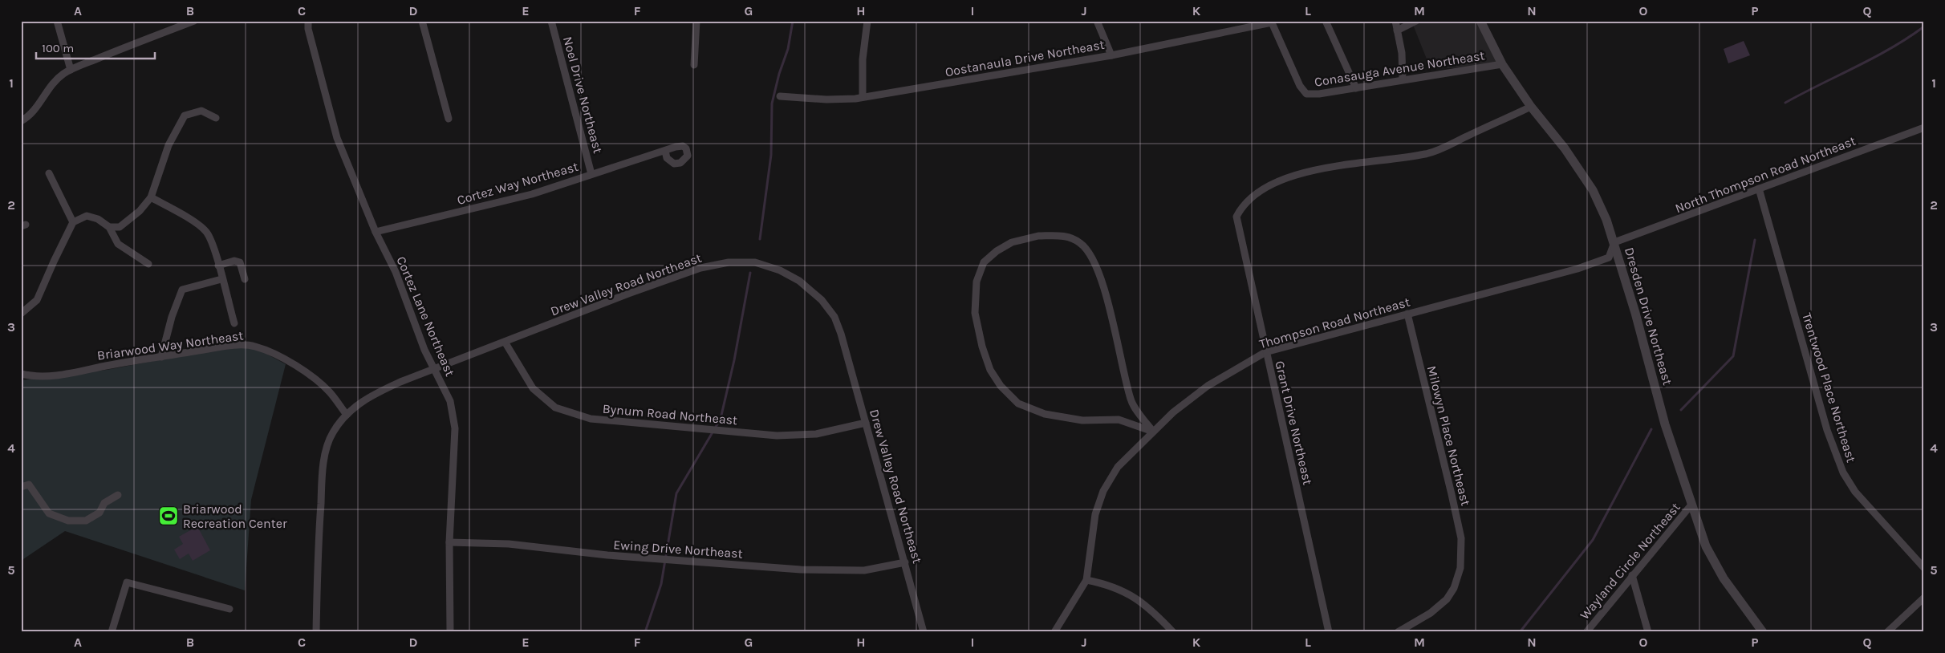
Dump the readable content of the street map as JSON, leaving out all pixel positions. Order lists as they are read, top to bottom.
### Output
{
  "streets": {
    "street": [
      "Oostanaula Drive Northeast",
      "Conasauga Avenue Northeast",
      "Noel Drive Northeast",
      "North Thompson Road Northeast",
      "Cortez Way Northeast",
      "Drew Valley Road Northeast",
      "Cortez Lane Northeast",
      "Dresden Drive Northeast",
      "Thompson Road Northeast",
      "Briarwood Way Northeast",
      "Trentwood Place Northeast",
      "Bynum Road Northeast",
      "Grant Drive Northeast",
      "Milowyn Place Northeast",
      "Ewing Drive Northeast",
      "Wayland Circle Northeast"
    ]
  },
  "crossings": [
    ["Oostanaula Drive Northeast", "Conasauga Avenue Northeast"],
    ["Conasauga Avenue Northeast", "Dresden Drive Northeast"],
    ["Noel Drive Northeast", "Cortez Way Northeast"],
    ["North Thompson Road Northeast", "Dresden Drive Northeast"],
    ["North Thompson Road Northeast", "Thompson Road Northeast"],
    ["North Thompson Road Northeast", "Trentwood Place Northeast"],
    ["Cortez Way Northeast", "Cortez Lane Northeast"],
    ["Drew Valley Road Northeast", "Cortez Lane Northeast"],
    ["Drew Valley Road Northeast", "Briarwood Way Northeast"],
    ["Drew Valley Road Northeast", "Bynum Road Northeast"],
    ["Drew Valley Road Northeast", "Ewing Drive Northeast"],
    ["Cortez Lane Northeast", "Ewing Drive Northeast"],
    ["Dresden Drive Northeast", "Thompson Road Northeast"],
    ["Dresden Drive Northeast", "Grant Drive Northeast"],
    ["Dresden Drive Northeast", "Wayland Circle Northeast"],
    ["Thompson Road Northeast", "Grant Drive Northeast"],
    ["Thompson Road Northeast", "Milowyn Place Northeast"]
  ],
  "places": {
    "sports": ["Briarwood Recreation Center"]
  },
  "scale_bar": "100 m",
  "grid": {
    "columns": [
      "A",
      "B",
      "C",
      "D",
      "E",
      "F",
      "G",
      "H",
      "I",
      "J",
      "K",
      "L",
      "M",
      "N",
      "O",
      "P",
      "Q"
    ],
    "rows": [
      "1",
      "2",
      "3",
      "4",
      "5"
    ]
  }
}
